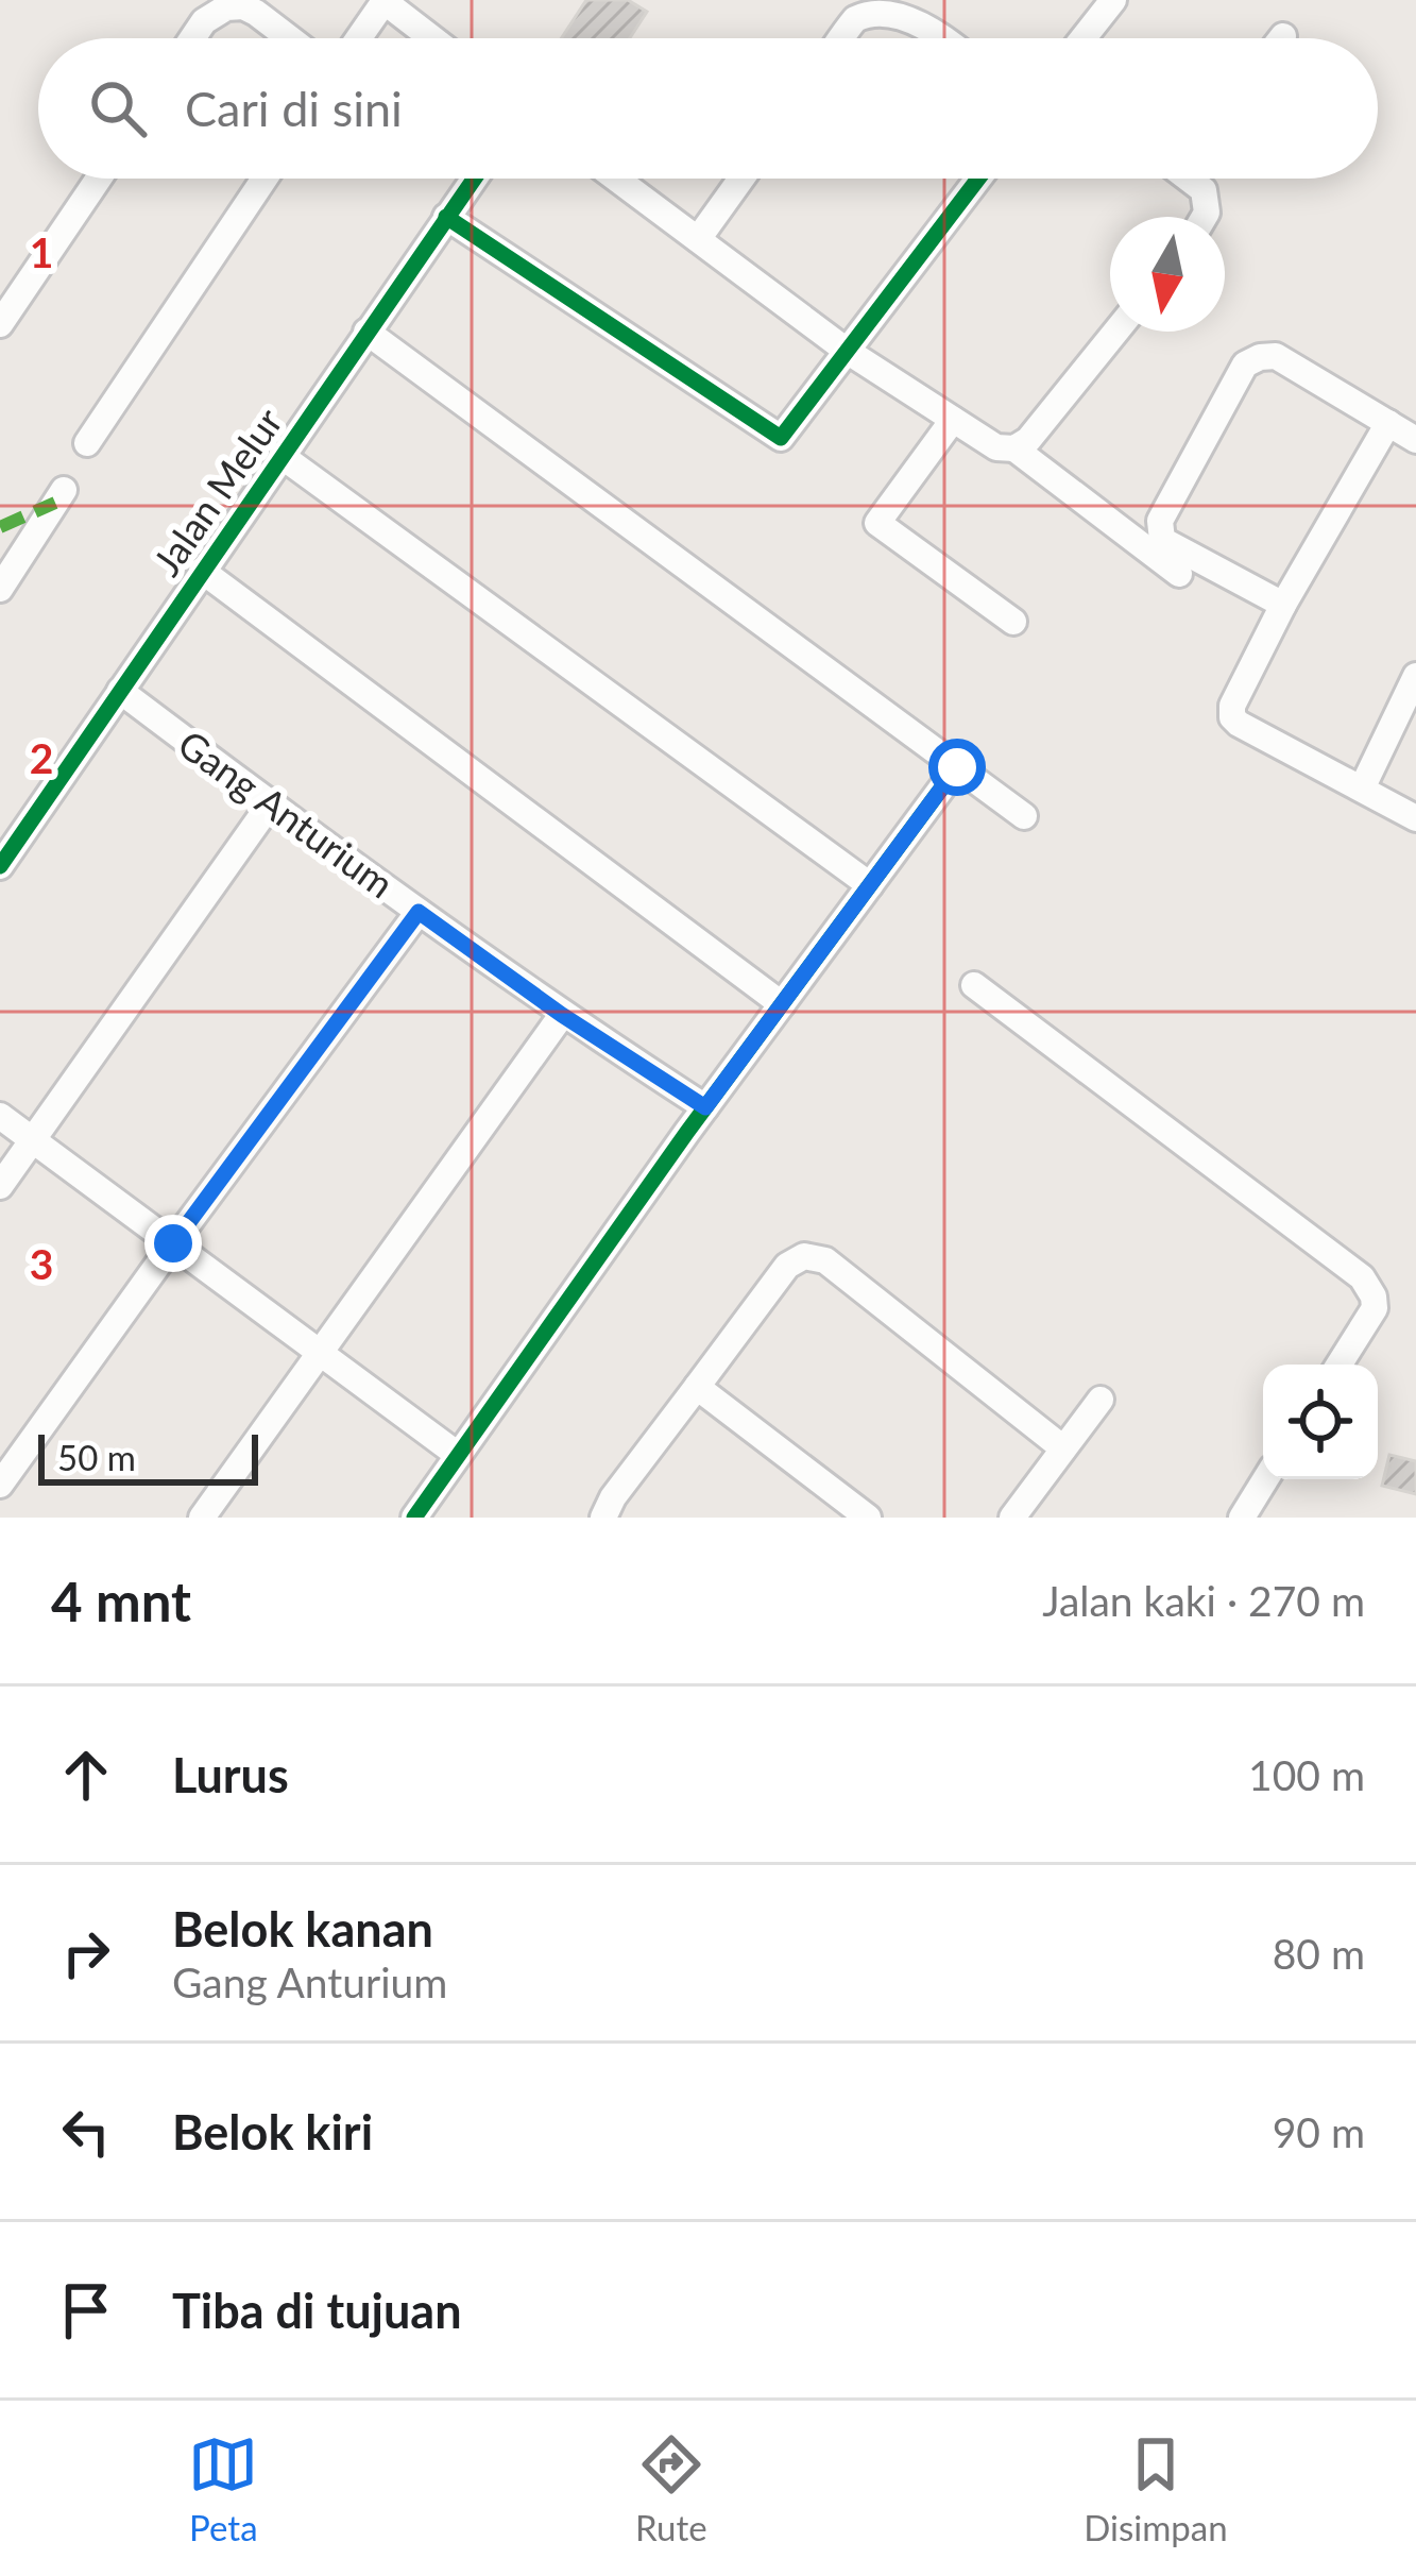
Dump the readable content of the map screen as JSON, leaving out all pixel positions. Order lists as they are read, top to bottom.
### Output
{
  "streets": {
    "street": ["Jalan Melur", "Gang Anturium"]
  },
  "crossings": [
    ["Jalan Melur", "Gang Anturium"]
  ],
  "scale_bar": "50 m",
  "north": "bottom",
  "page": {
    "search": "Cari di sini",
    "scale": "50 m",
    "heading": ["4 mnt", "Jalan kaki · 270 m"],
    "list": [
      ["Lurus", "100 m"],
      ["Belok kanan", "Gang Anturium", "80 m"],
      ["Belok kiri", "90 m"],
      "Tiba di tujuan"
    ],
    "nav": ["Peta", "Rute", "Disimpan"]
  },
  "grid": {
    "rows": ["1", "2", "3"]
  }
}
